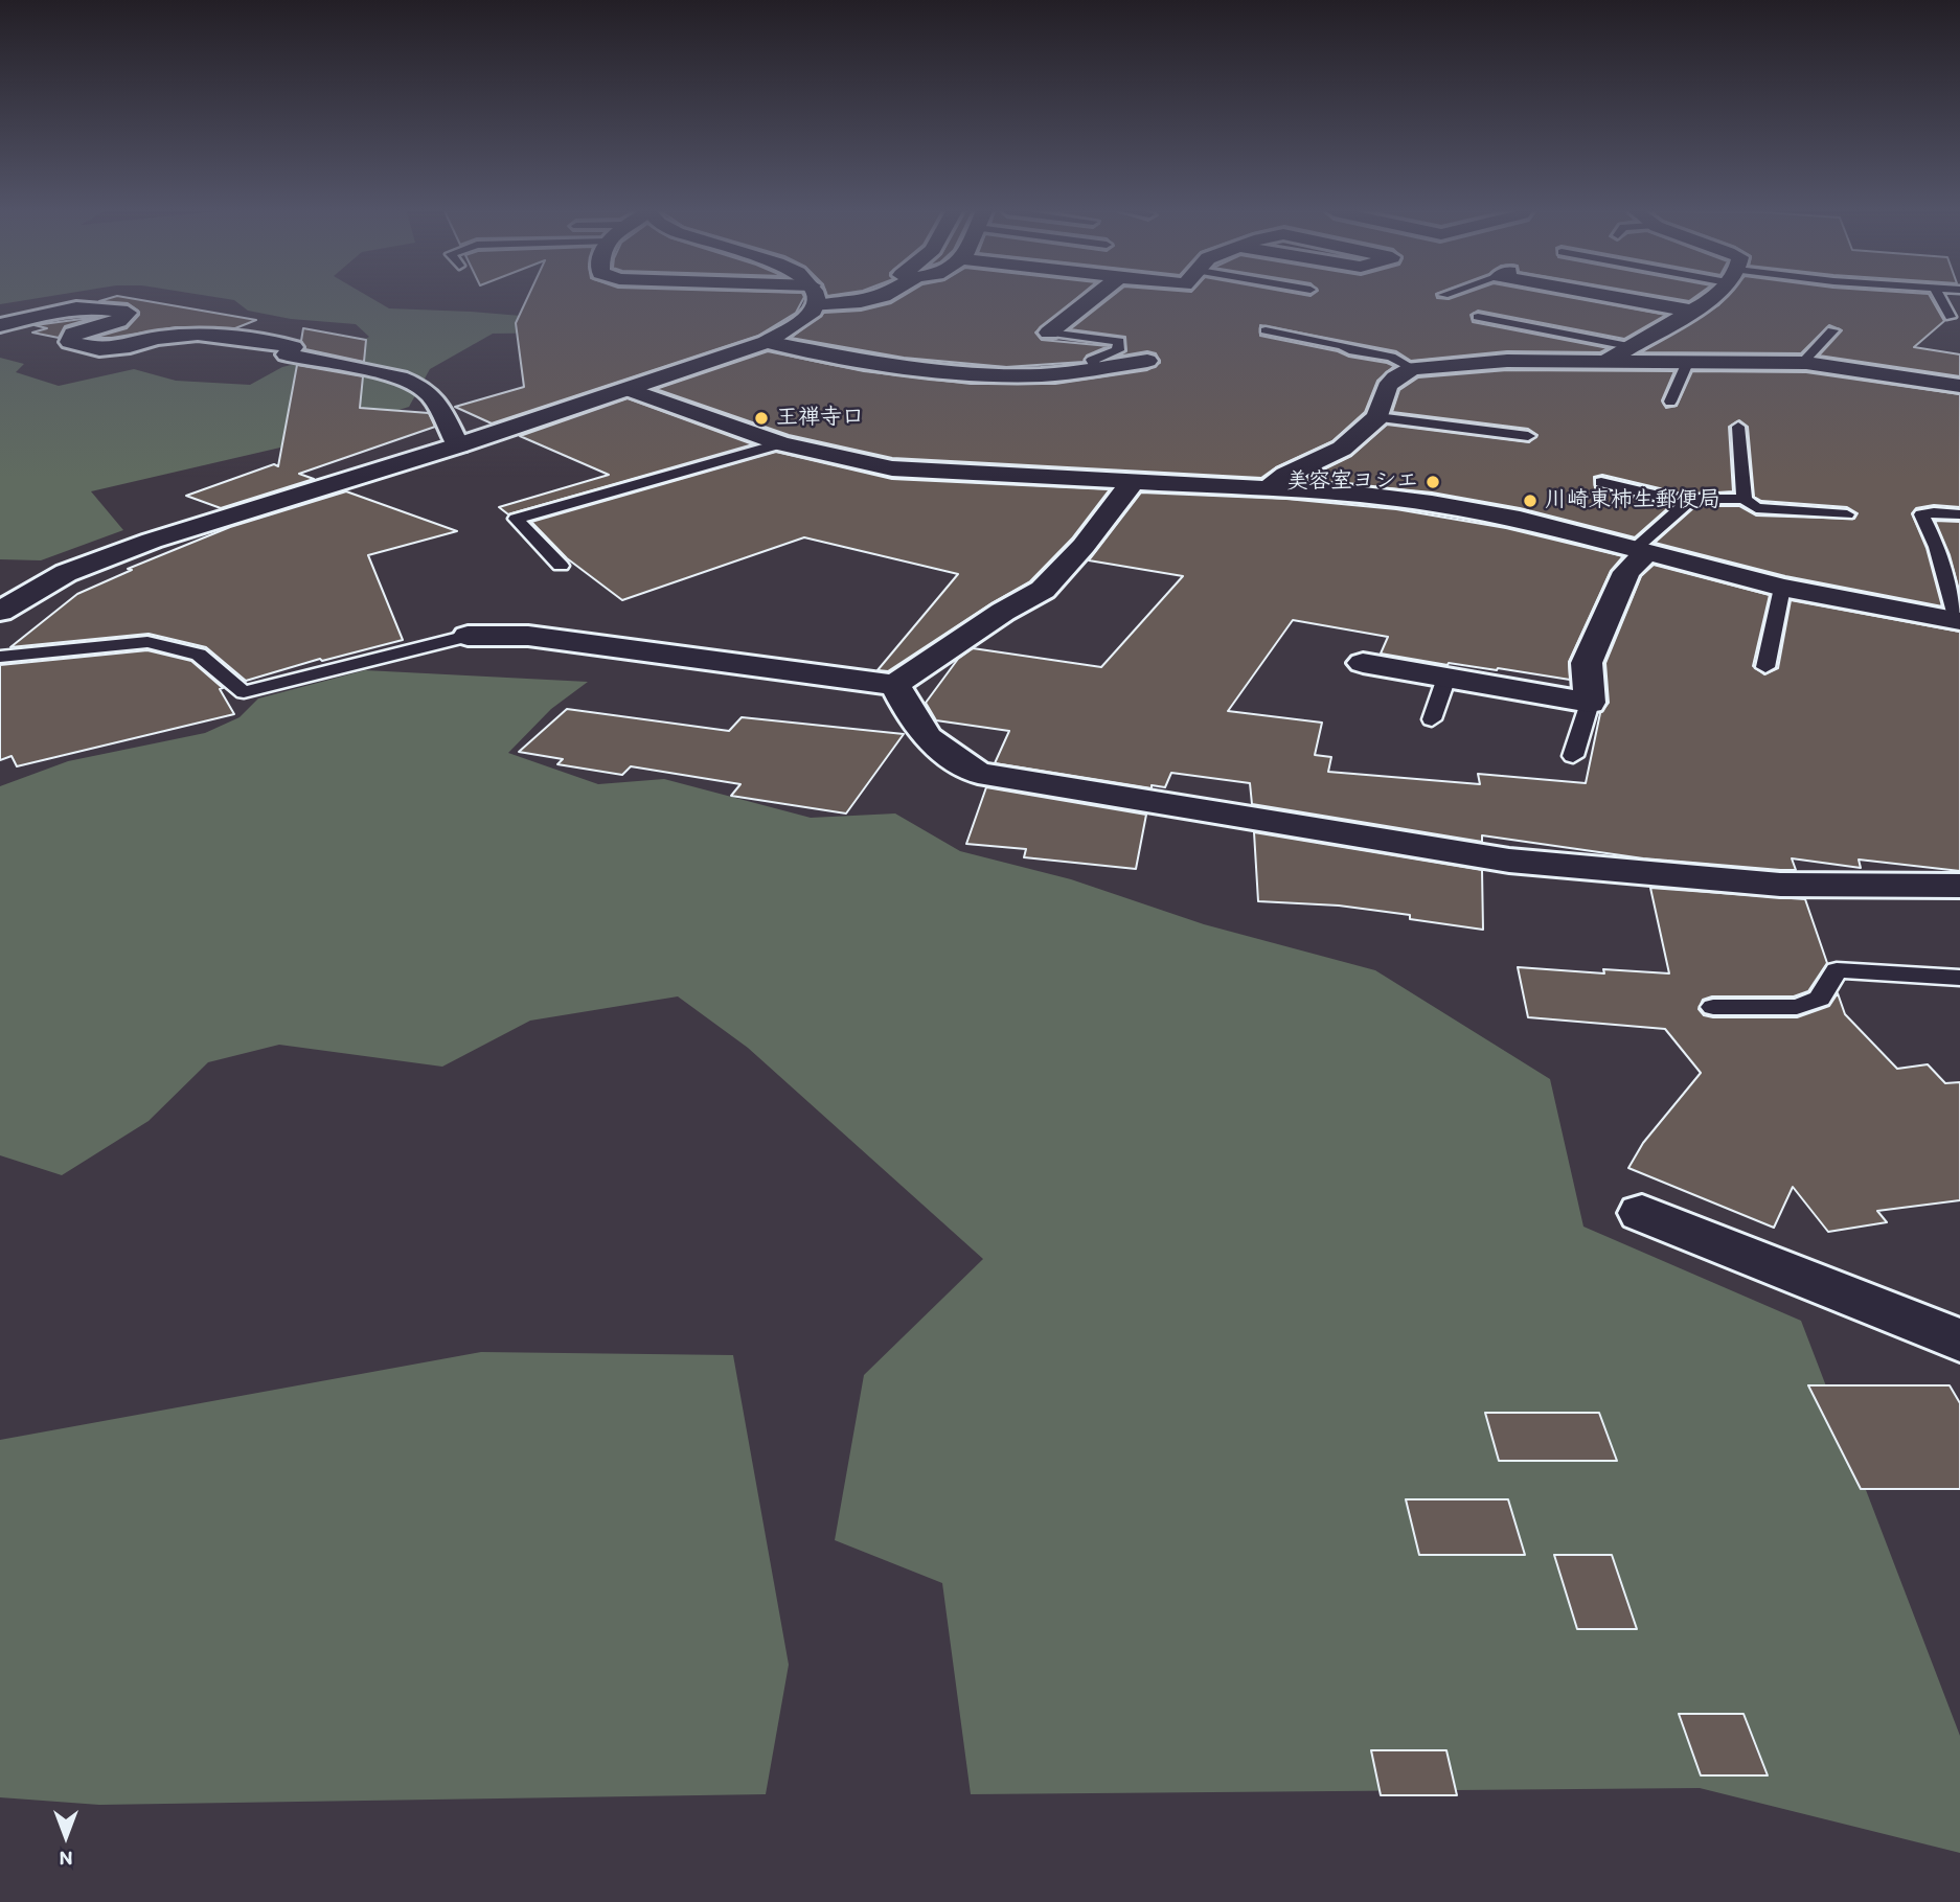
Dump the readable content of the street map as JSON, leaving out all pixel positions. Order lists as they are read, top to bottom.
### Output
{
  "places": ["王禅寺口", "美容室ヨシエ", "川崎東柿生郵便局"],
  "north": "bottom"
}
